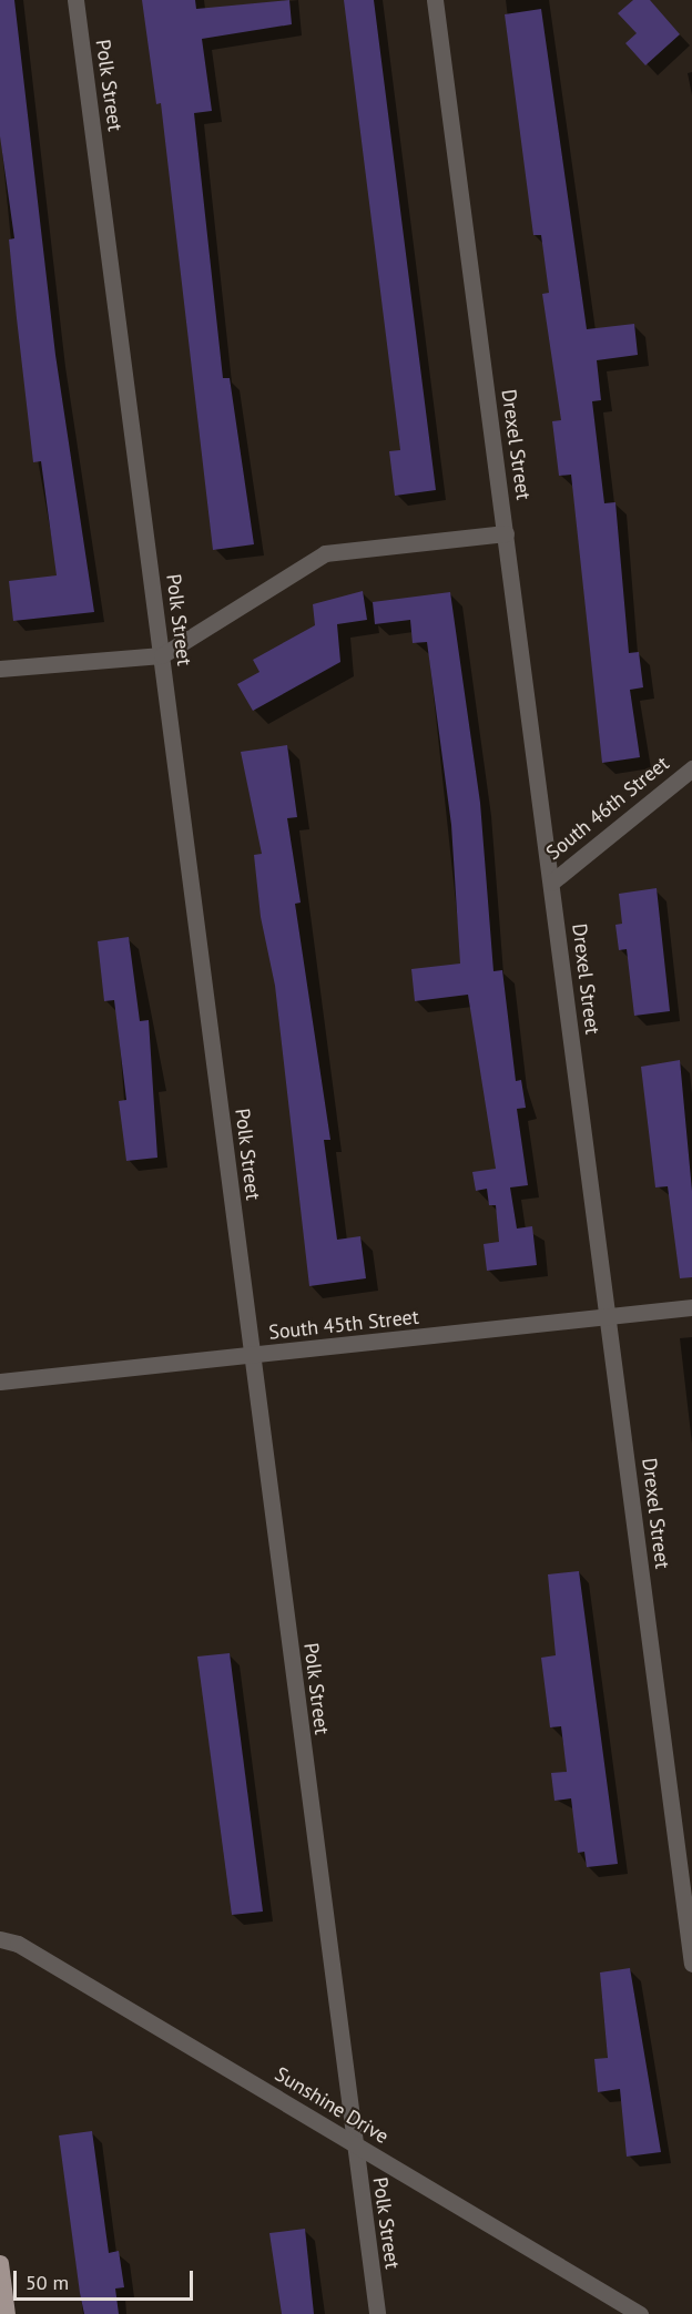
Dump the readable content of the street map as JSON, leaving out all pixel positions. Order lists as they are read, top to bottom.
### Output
{
  "streets": {
    "street": [
      "Polk Street",
      "Drexel Street",
      "South 46th Street",
      "South 45th Street",
      "Sunshine Drive"
    ]
  },
  "crossings": [
    ["Polk Street", "South 45th Street"],
    ["Polk Street", "Sunshine Drive"],
    ["Drexel Street", "South 46th Street"],
    ["Drexel Street", "South 45th Street"]
  ],
  "scale_bar": "50 m"
}
